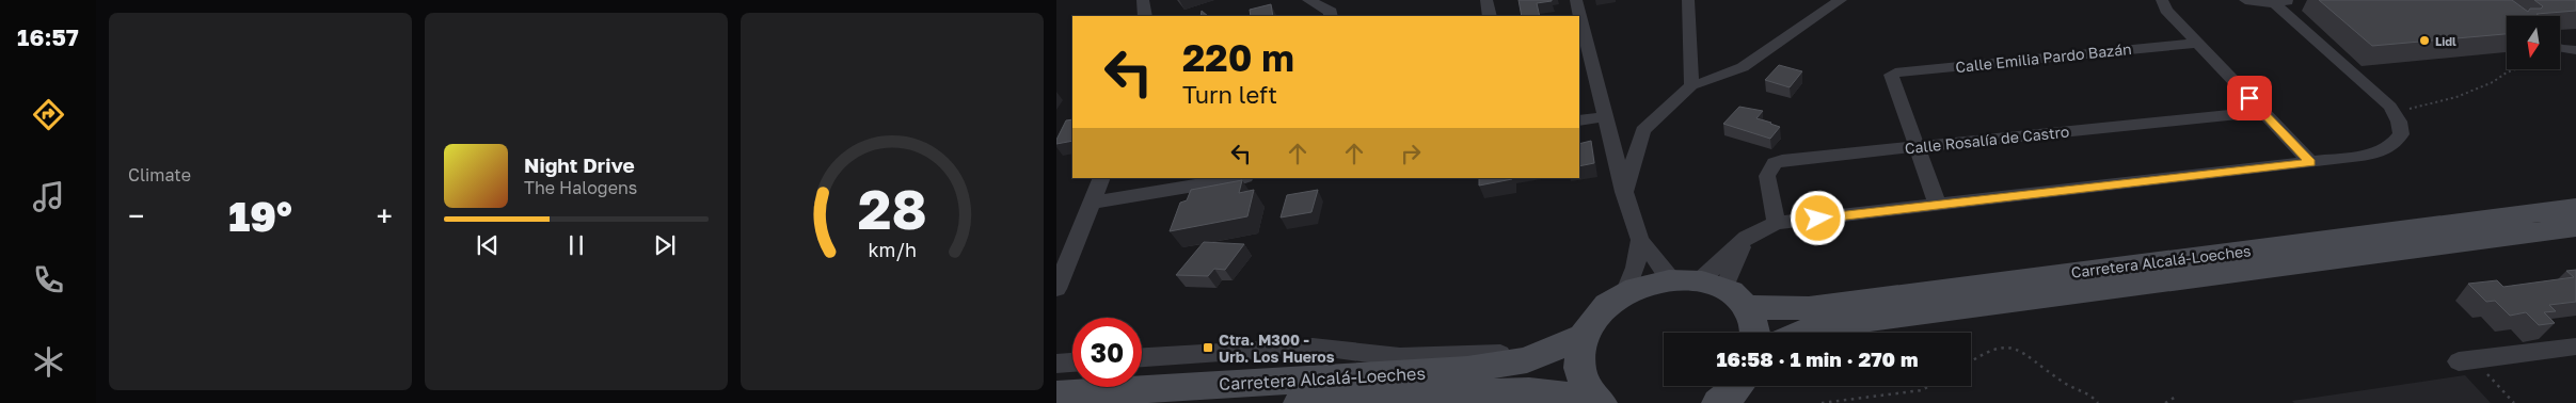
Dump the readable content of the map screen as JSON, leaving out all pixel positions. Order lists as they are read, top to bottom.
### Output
{
  "streets": {
    "main road": ["Carretera Alcalá-Loeches"],
    "street": ["Calle Emilia Pardo Bazán", "Calle Rosalía de Castro"]
  },
  "crossings": [
    ["Calle Emilia Pardo Bazán", "Calle Rosalía de Castro"]
  ],
  "places": {
    "other": ["Lidl"],
    "transit": ["Ctra. M300 - Urb. Los Hueros"]
  },
  "north": "bottom",
  "page": {
    "tabs": "16:57",
    "tile": "Climate",
    "turn": ["220 m", "Turn left"],
    "song": ["Night Drive", "The Halogens"],
    "heat": ["−", "19°", "+"],
    "limit": "30",
    "trip": "16:58 · 1 min · 270 m",
    "gauge": ["28", "km/h"]
  }
}
